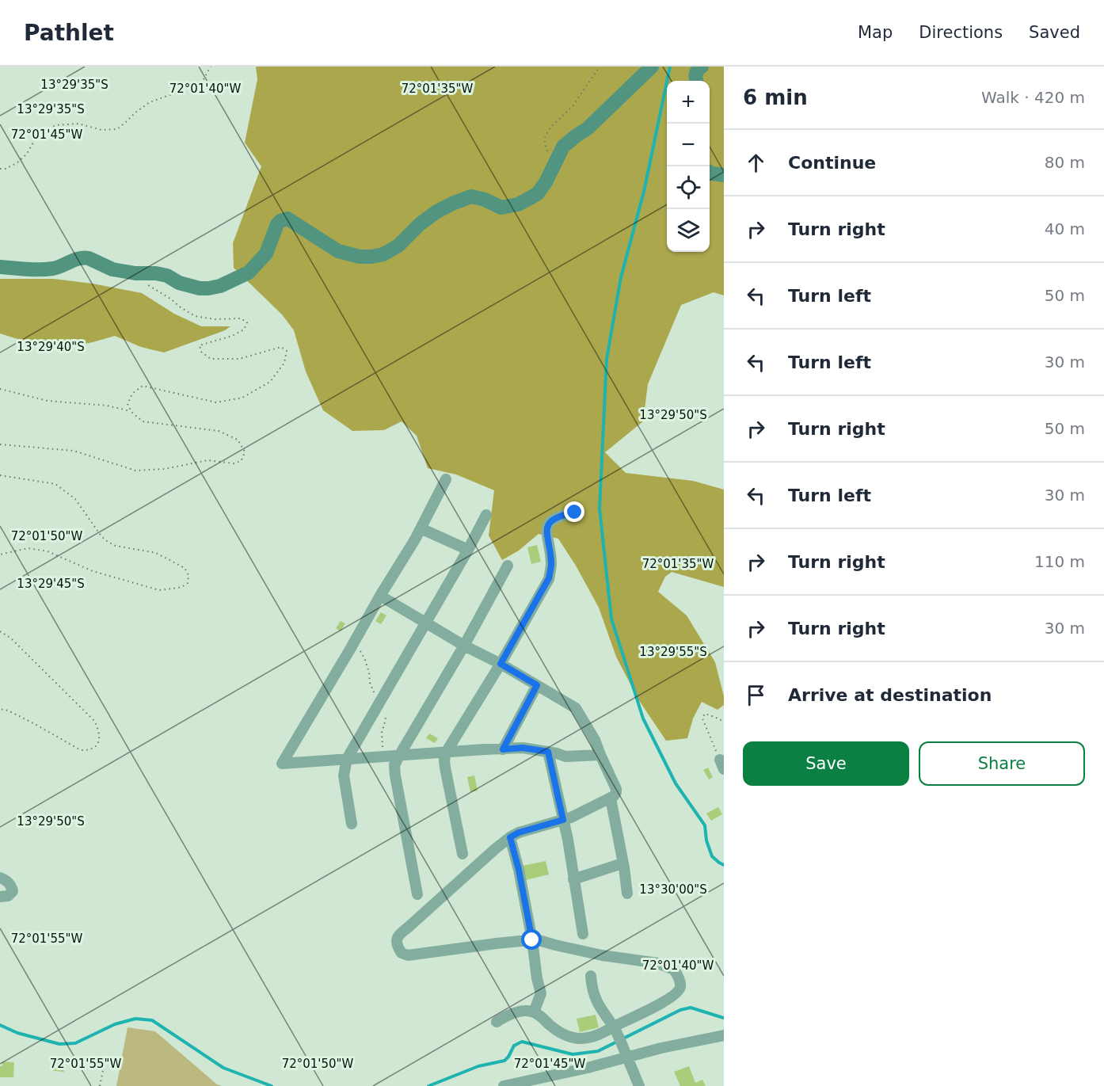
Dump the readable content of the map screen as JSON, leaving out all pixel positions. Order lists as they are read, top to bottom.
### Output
{
  "page": {
    "header": "Pathlet",
    "nav": ["Map", "Directions", "Saved"],
    "heading": ["6 min", "Walk · 420 m"],
    "map_buttons": ["+", "−"],
    "list": [
      ["Continue", "80 m"],
      ["Turn right", "40 m"],
      ["Turn left", "50 m"],
      ["Turn left", "30 m"],
      ["Turn right", "50 m"],
      ["Turn left", "30 m"],
      ["Turn right", "110 m"],
      ["Turn right", "30 m"],
      "Arrive at destination"
    ],
    "buttons": ["Save", "Share"]
  },
  "coordinates": [
    "13°29'35\"S",
    "72°01'40\"W",
    "72°01'35\"W",
    "72°01'45\"W",
    "13°29'40\"S",
    "13°29'50\"S",
    "72°01'50\"W",
    "13°29'45\"S",
    "13°29'55\"S",
    "13°30'00\"S",
    "72°01'55\"W"
  ]
}
